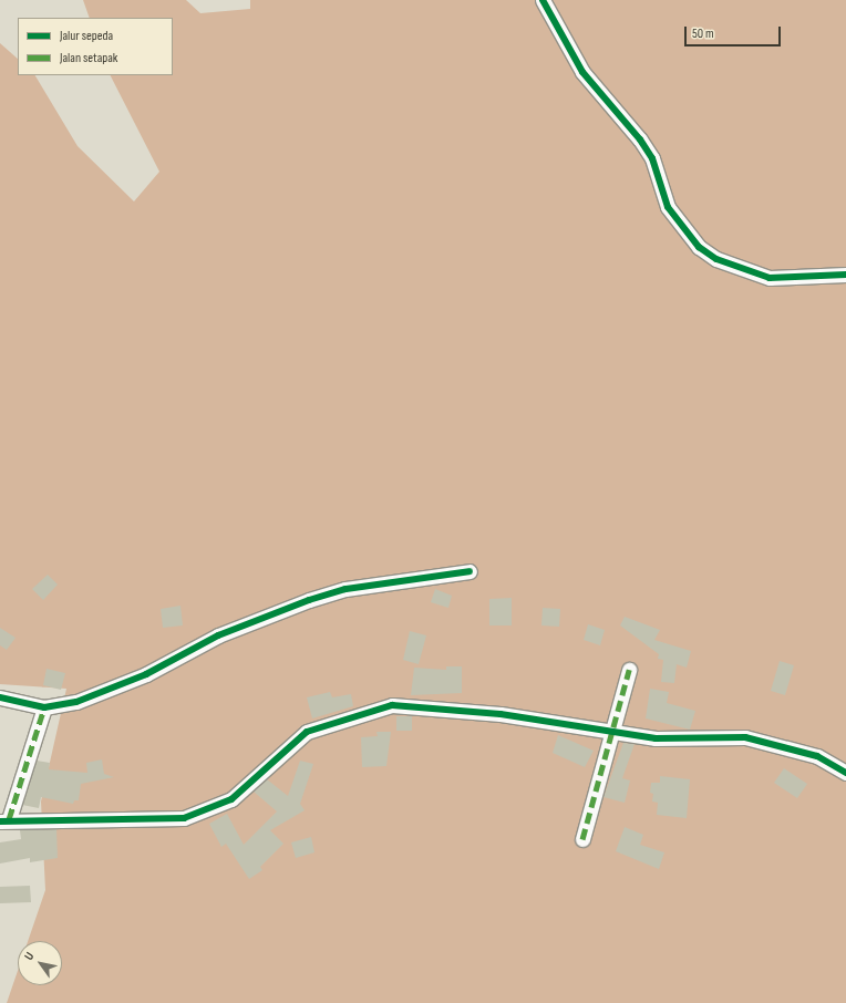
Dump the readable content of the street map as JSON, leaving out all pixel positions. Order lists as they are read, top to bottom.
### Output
{
  "legend": ["Jalur sepeda", "Jalan setapak"],
  "scale_bar": "50 m",
  "north": "top left"
}
